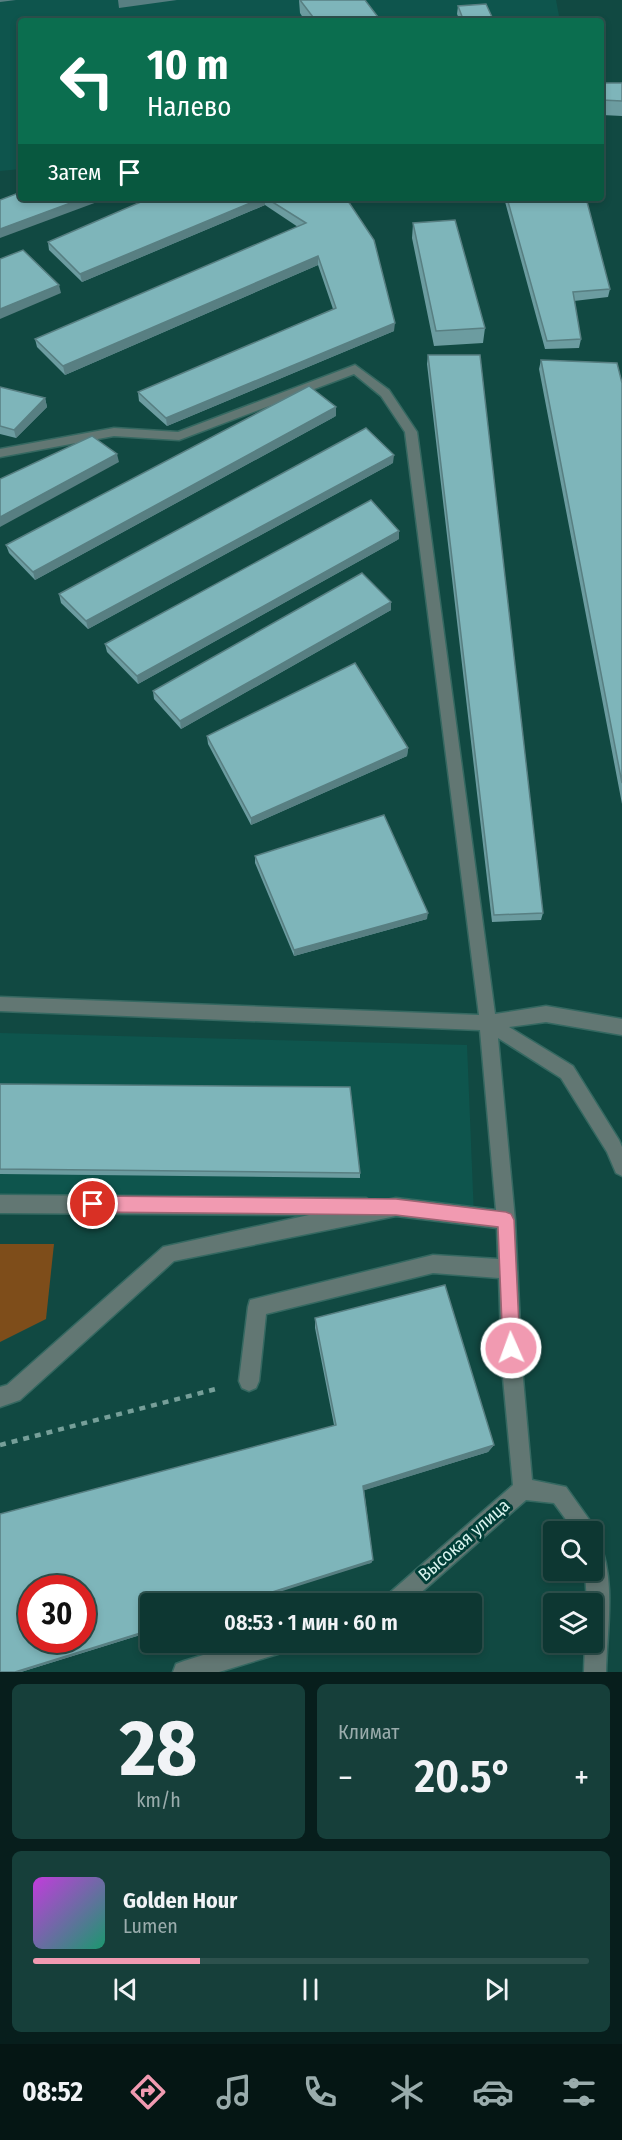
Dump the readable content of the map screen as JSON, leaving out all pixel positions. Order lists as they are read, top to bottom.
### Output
{
  "streets": {
    "street": ["Высокая улица"]
  },
  "page": {
    "turn": ["10 m", "Налево"],
    "then": "Затем",
    "limit": "30",
    "trip": "08:53 · 1 мин · 60 m",
    "tile": [
      ["28", "km/h"],
      "Климат"
    ],
    "heat": ["−", "20.5°", "+"],
    "song": ["Golden Hour", "Lumen"],
    "tabs": "08:52"
  }
}
